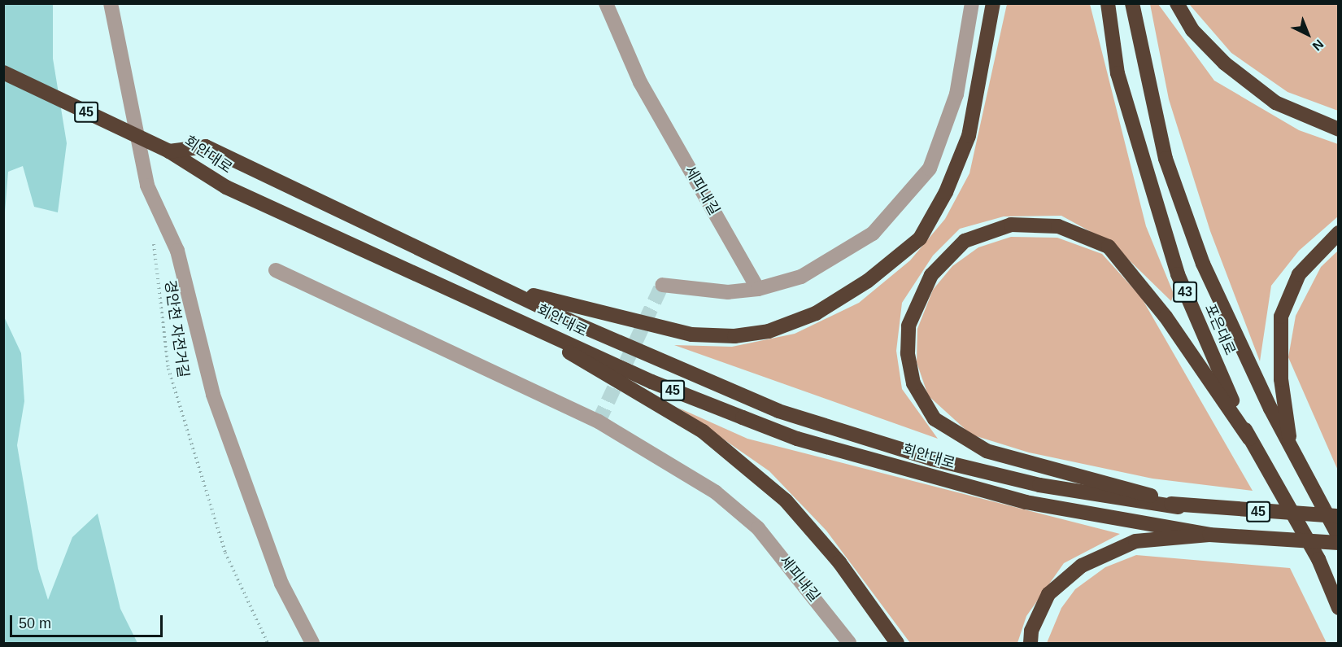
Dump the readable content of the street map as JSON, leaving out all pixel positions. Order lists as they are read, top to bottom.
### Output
{
  "streets": {
    "highway": [
      "45",
      "회안대로",
      "43",
      "포은대로"
    ],
    "street": ["세피내길"],
    "path": ["경안천 자전거길"]
  },
  "crossings": [
    ["45", "회안대로"]
  ],
  "scale_bar": "50 m",
  "north": "bottom right"
}
